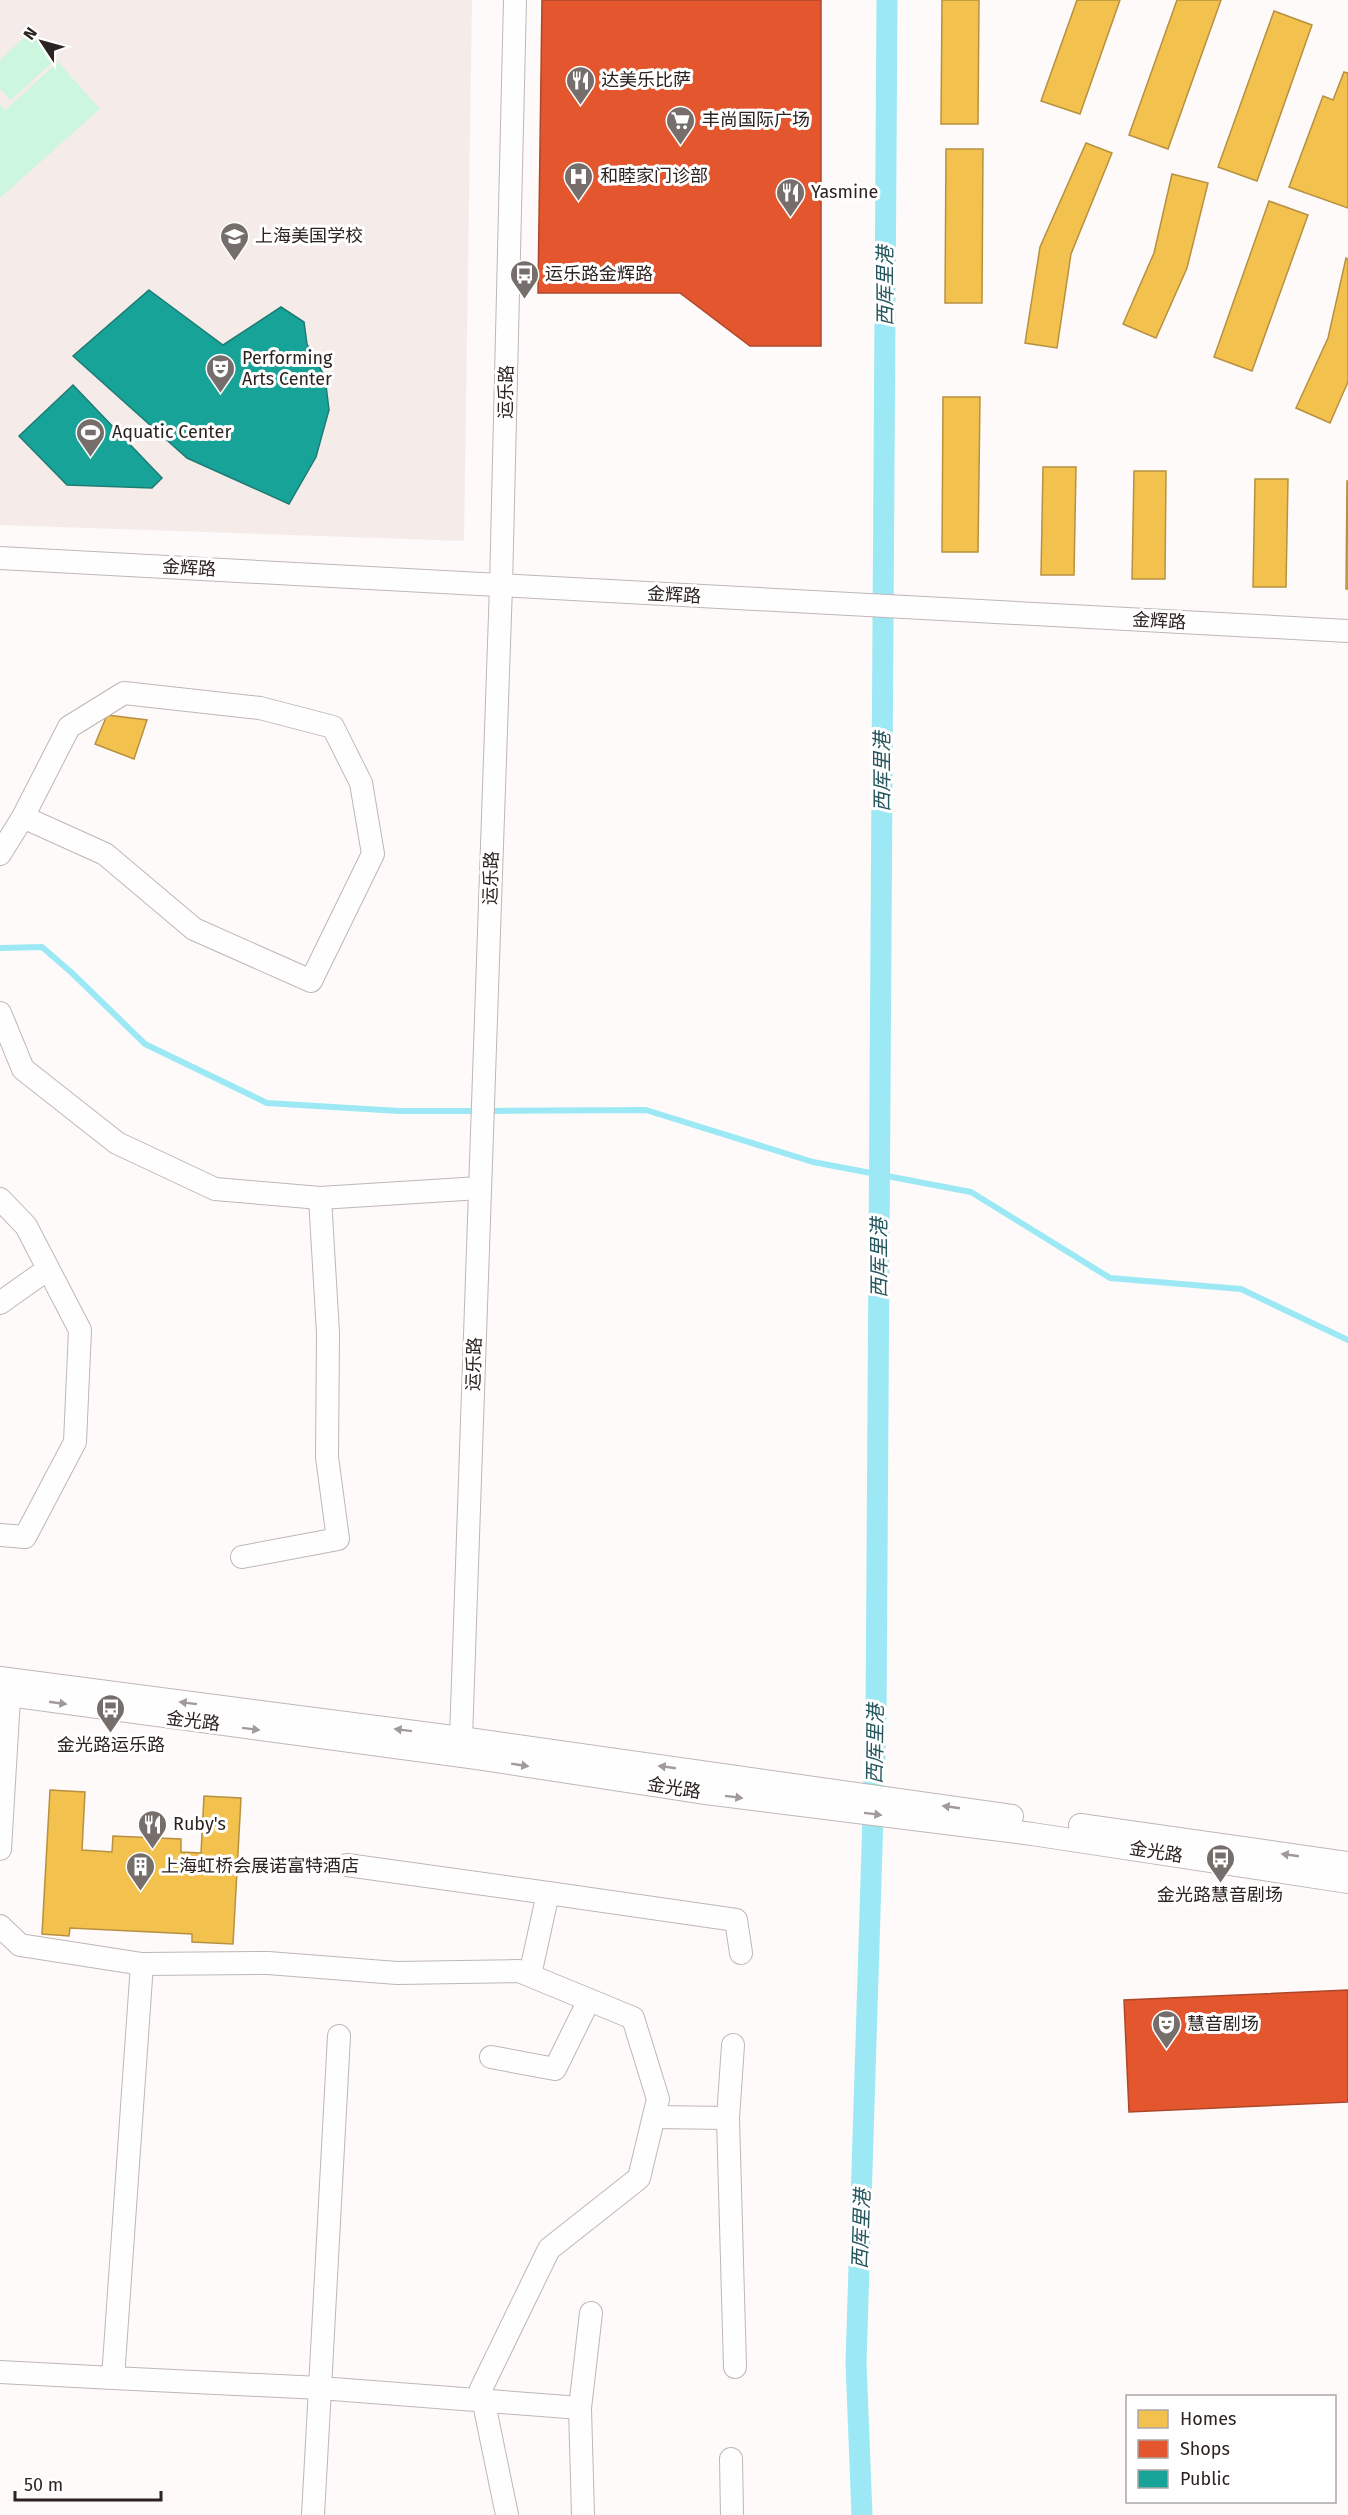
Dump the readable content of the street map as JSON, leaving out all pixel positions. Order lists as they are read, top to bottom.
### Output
{
  "streets": {
    "street": ["运乐路", "金辉路", "金光路"]
  },
  "crossings": [
    ["运乐路", "金辉路"],
    ["运乐路", "金光路"]
  ],
  "water": ["西厍里港"],
  "places": {
    "restaurant": ["达美乐比萨", "Yasmine", "Ruby's"],
    "supermarket": ["丰尚国际广场"],
    "hospital": ["和睦家门诊部"],
    "school or university": ["上海美国学校"],
    "bus stop": ["运乐路金辉路", "金光路运乐路", "金光路慧音剧场"],
    "theatre": ["Performing Arts Center", "慧音剧场"],
    "sports": ["Aquatic Center"],
    "building": ["上海虹桥会展诺富特酒店"]
  },
  "legend": ["Homes", "Shops", "Public"],
  "scale_bar": "50 m",
  "north": "top left"
}
